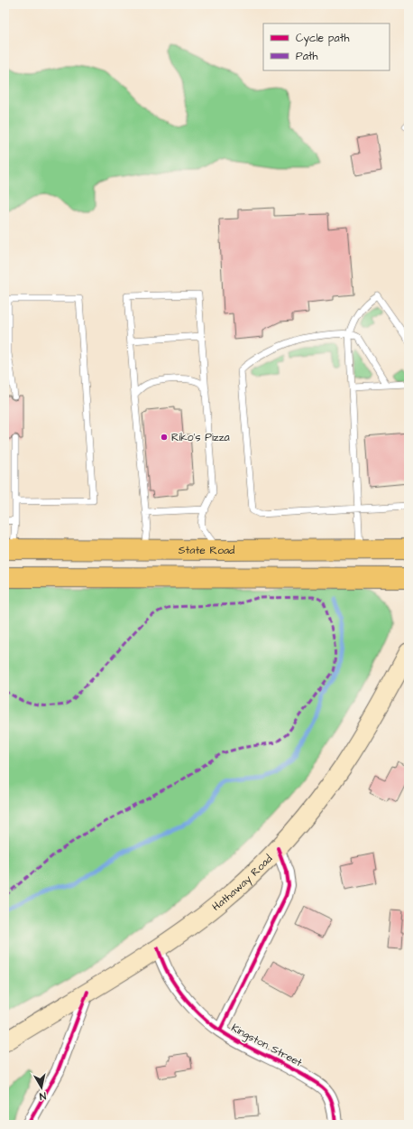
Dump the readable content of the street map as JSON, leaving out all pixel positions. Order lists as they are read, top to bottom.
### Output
{
  "streets": {
    "main road": ["State Road", "Hathaway Road"],
    "street": ["Kingston Street"]
  },
  "crossings": [
    ["Hathaway Road", "Kingston Street"]
  ],
  "places": ["Riko's Pizza"],
  "legend": ["Cycle path", "Path"],
  "north": "bottom"
}
